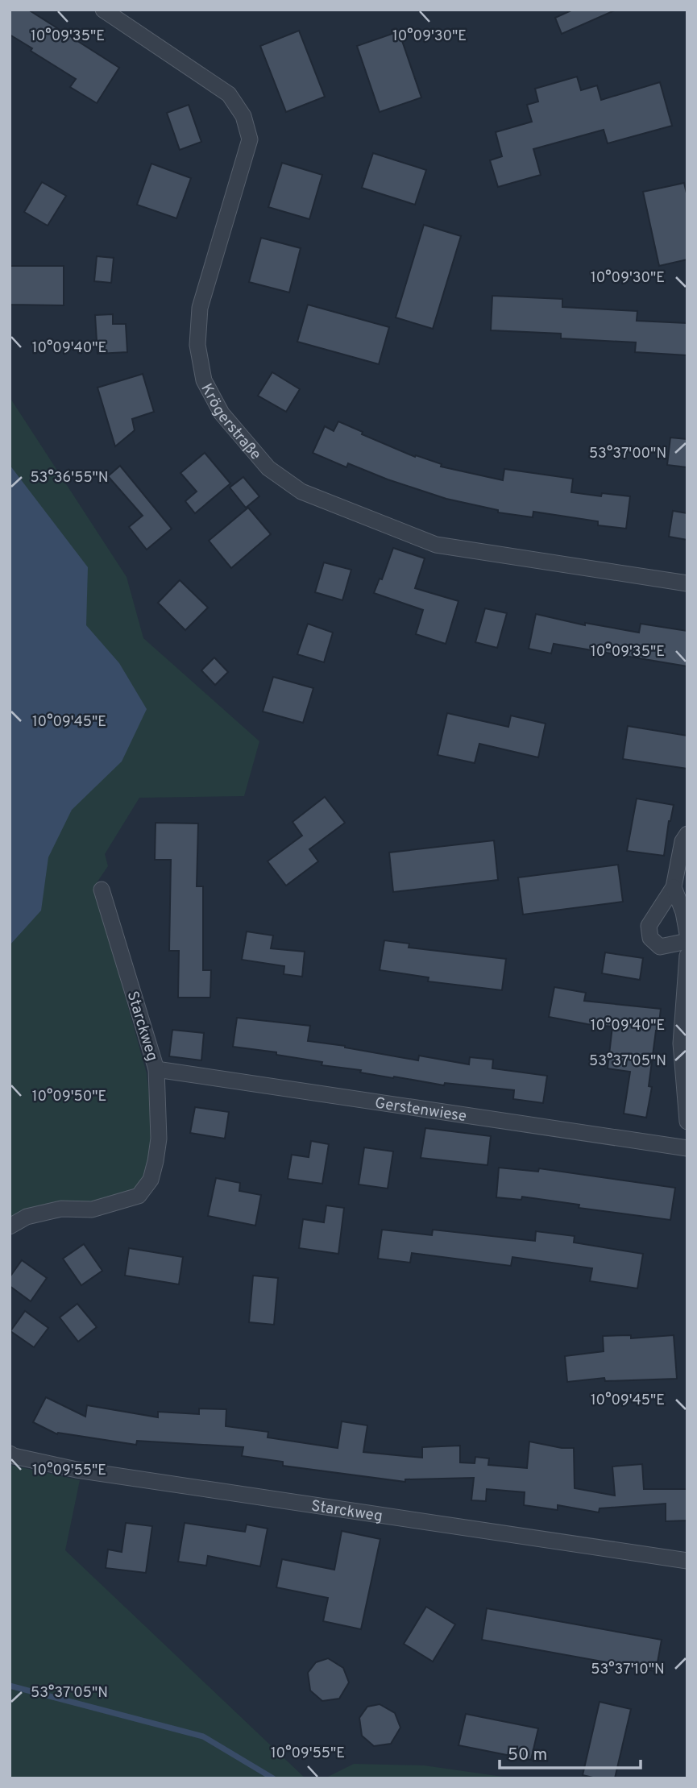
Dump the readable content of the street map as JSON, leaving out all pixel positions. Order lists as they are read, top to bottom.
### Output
{
  "streets": {
    "street": ["Krögerstraße", "Starckweg", "Gerstenwiese"]
  },
  "crossings": [
    ["Starckweg", "Gerstenwiese"]
  ],
  "scale_bar": "50 m",
  "coordinates": [
    "10°09'35\"E",
    "10°09'30\"E",
    "10°09'40\"E",
    "53°37'00\"N",
    "53°36'55\"N",
    "10°09'45\"E",
    "53°37'05\"N",
    "10°09'50\"E",
    "10°09'55\"E",
    "53°37'10\"N"
  ]
}
